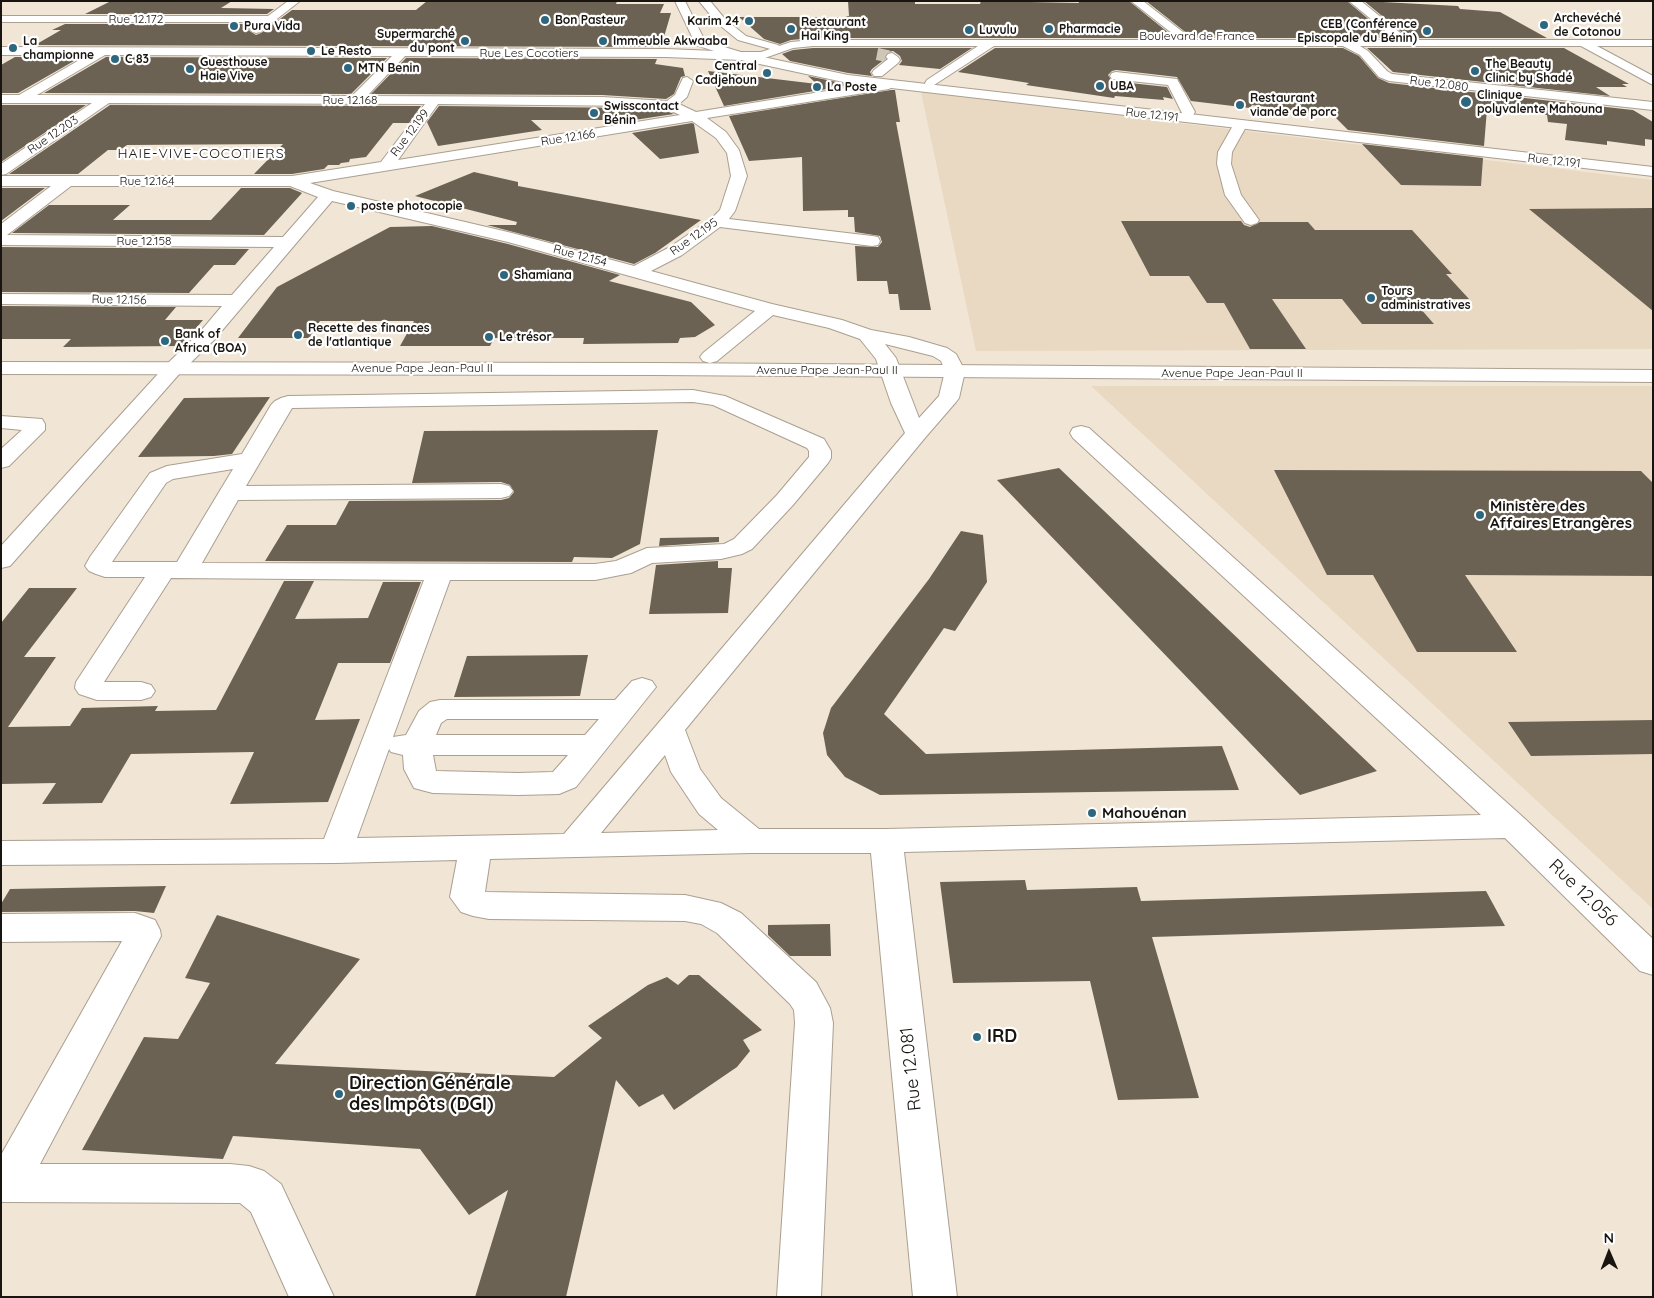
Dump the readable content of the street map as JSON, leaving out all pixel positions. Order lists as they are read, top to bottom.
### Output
{
  "streets": {
    "street": [
      "Rue 12.172",
      "Boulevard de France",
      "Rue Les Cocotiers",
      "Rue 12.080",
      "Rue 12.168",
      "Rue 12.191",
      "Rue 12.199",
      "Rue 12.203",
      "Rue 12.166",
      "Rue 12.164",
      "Rue 12.195",
      "Rue 12.158",
      "Rue 12.154",
      "Rue 12.156",
      "Avenue Pape Jean-Paul II",
      "Rue 12.056",
      "Rue 12.081"
    ]
  },
  "crossings": [
    ["Boulevard de France", "Rue Les Cocotiers"],
    ["Boulevard de France", "Rue 12.080"],
    ["Boulevard de France", "Rue 12.191"],
    ["Rue Les Cocotiers", "Rue 12.191"],
    ["Rue 12.168", "Rue 12.199"],
    ["Rue 12.168", "Rue 12.203"],
    ["Rue 12.168", "Rue 12.166"],
    ["Rue 12.168", "Rue 12.195"],
    ["Rue 12.191", "Rue 12.166"],
    ["Rue 12.199", "Rue 12.166"],
    ["Rue 12.166", "Rue 12.164"],
    ["Rue 12.166", "Rue 12.195"],
    ["Rue 12.166", "Rue 12.154"],
    ["Rue 12.164", "Rue 12.154"],
    ["Rue 12.195", "Rue 12.154"],
    ["Rue 12.154", "Avenue Pape Jean-Paul II"]
  ],
  "districts": ["HAIE-VIVE-COCOTIERS"],
  "places": [
    "Bon Pasteur",
    "Karim 24",
    "Archevéché de Cotonou",
    "Pura Vida",
    "Restaurant Hai King",
    "Pharmacie",
    "Luvulu",
    "CEB (Conférence Episcopale du Bénin)",
    "Supermarché du pont",
    "Immeuble Akwaaba",
    "La championne",
    "Le Resto",
    "C 83",
    "MTN Benin",
    "Guesthouse Haie Vive",
    "The Beauty Clinic by Shadé",
    "Central Cadjehoun",
    "UBA",
    "La Poste",
    "Clinique polyvalente Mahouna",
    "Restaurant viande de porc",
    "Swisscontact Bénin",
    "poste photocopie",
    "Shamiana",
    "Tours administratives",
    "Recette des finances de l'atlantique",
    "Le trésor",
    "Bank of Africa (BOA)",
    "Ministère des Affaires Etrangères",
    "Mahouénan",
    "IRD",
    "Direction Générale des Impôts (DGI)"
  ],
  "north": "top"
}
